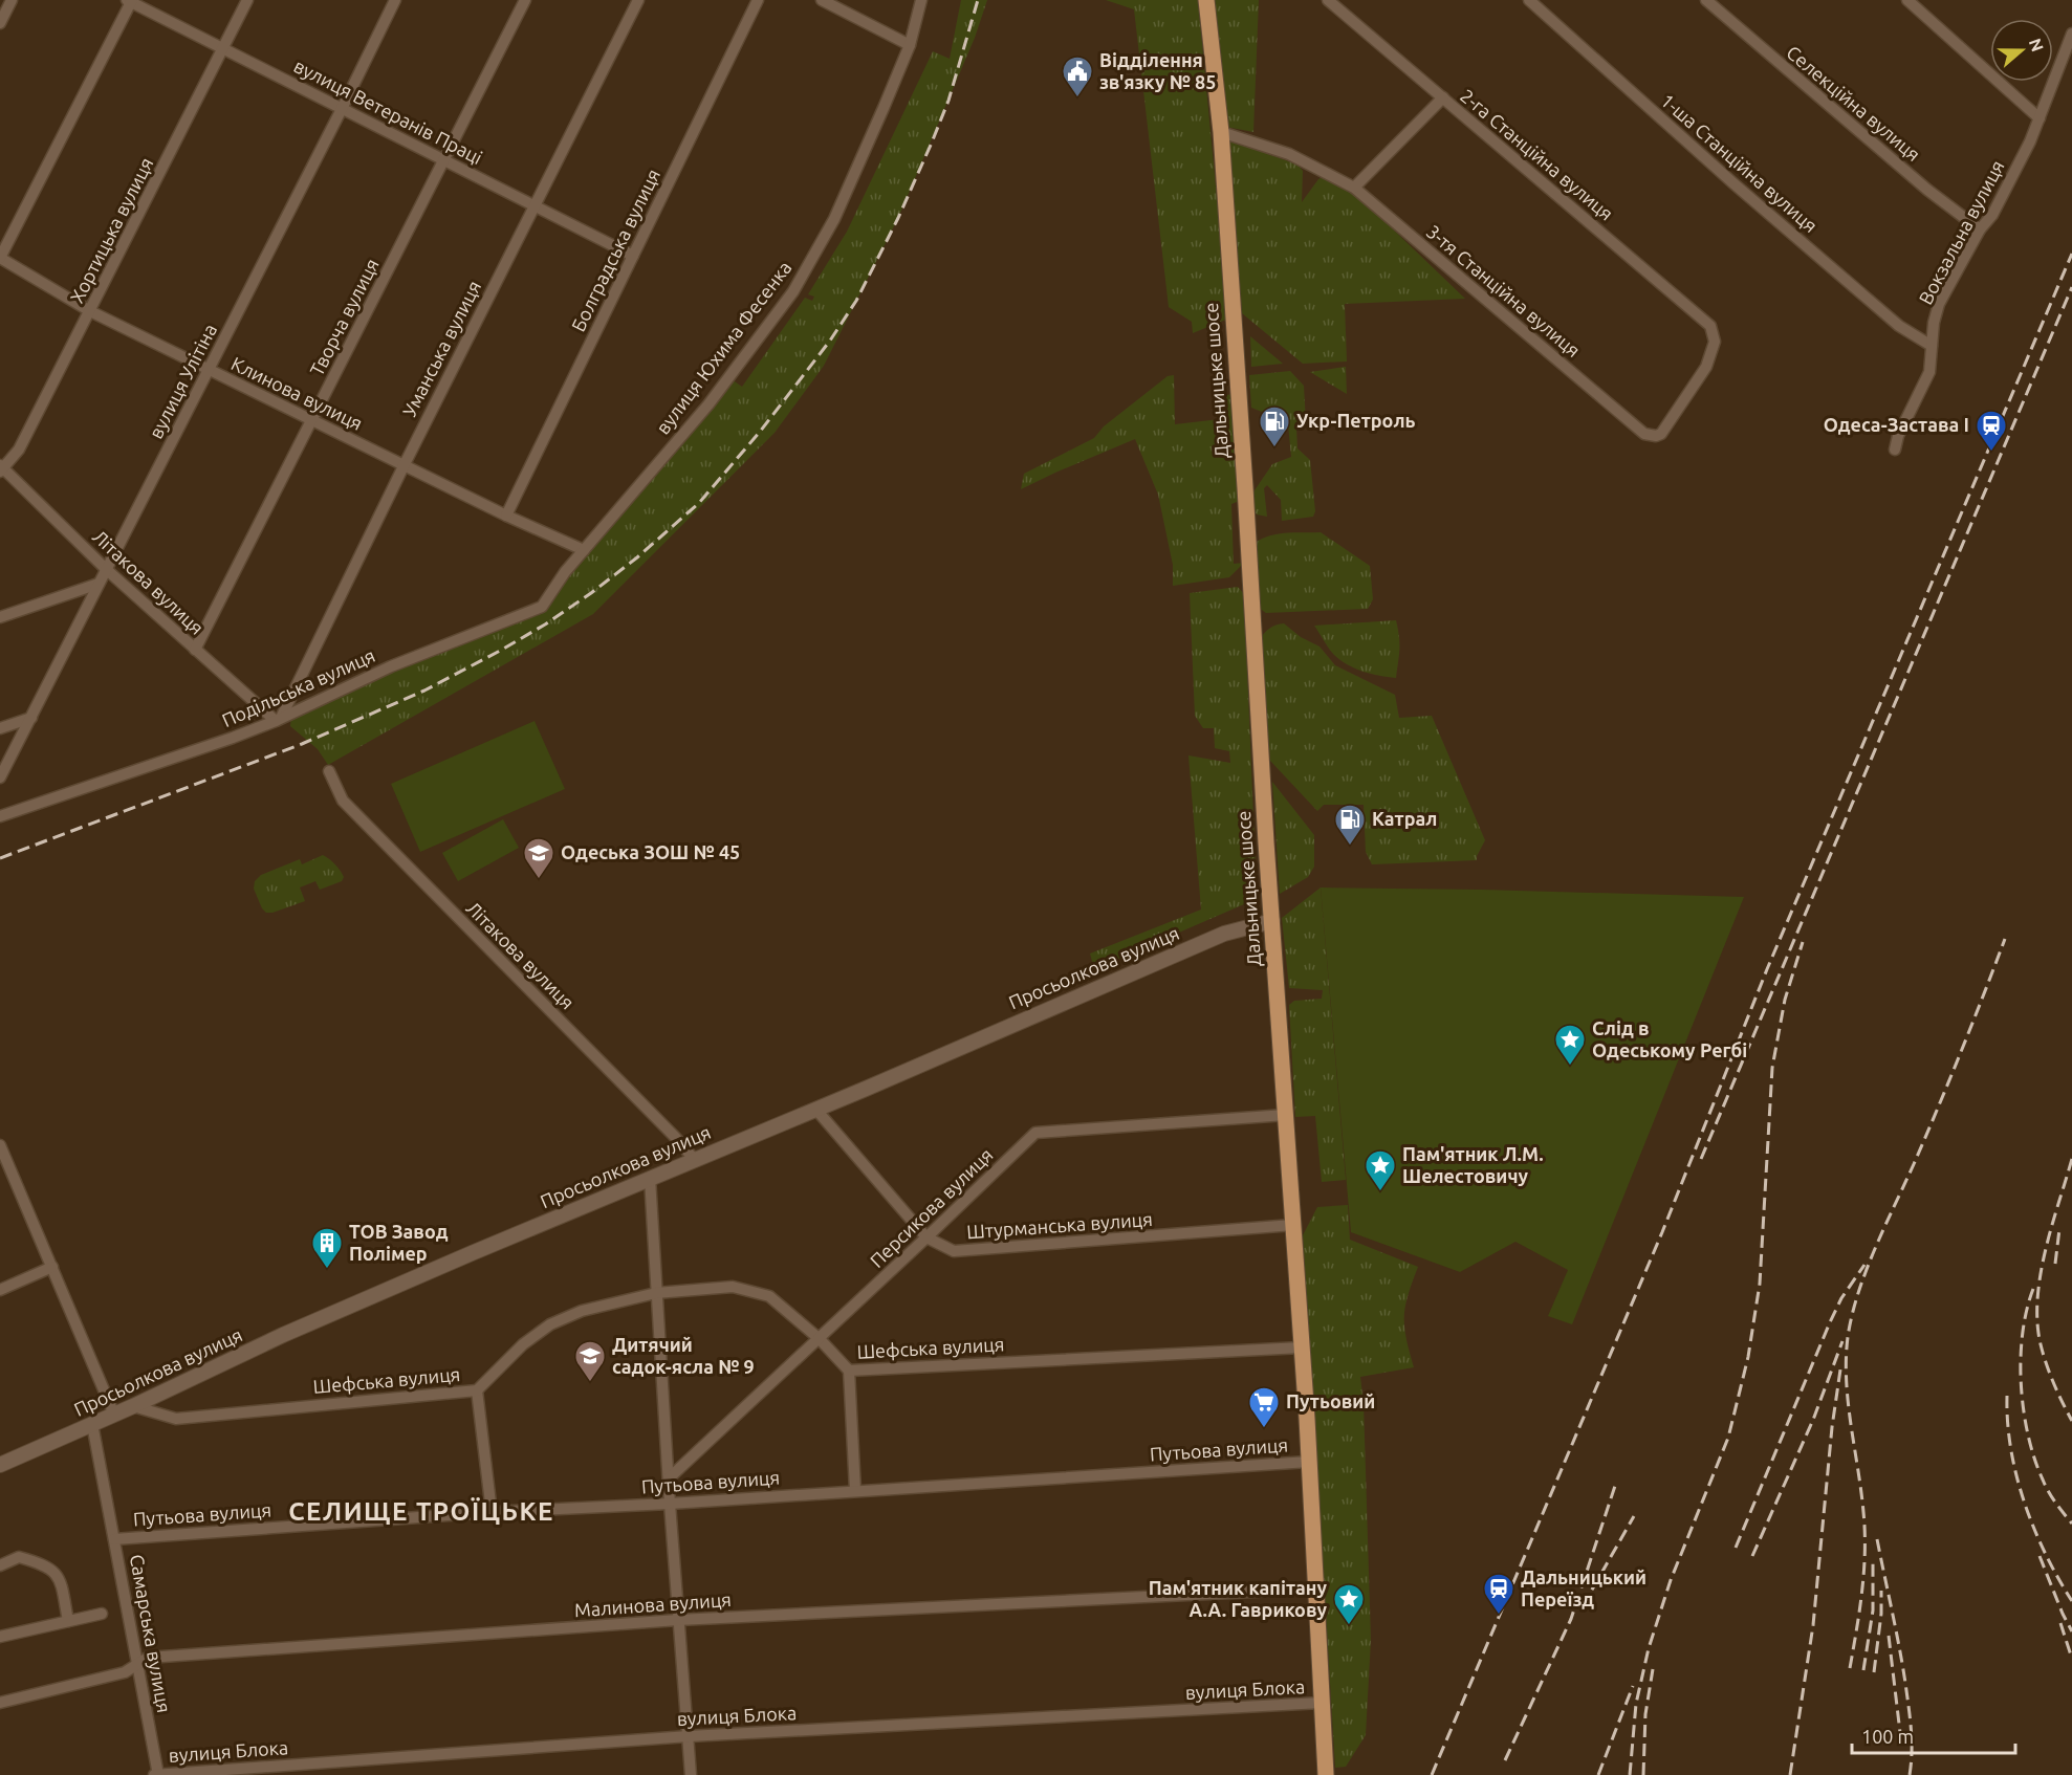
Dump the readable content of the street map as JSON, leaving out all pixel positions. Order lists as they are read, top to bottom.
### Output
{
  "streets": {
    "main road": ["Дальницьке шосе"],
    "street": [
      "Селекційна вулиця",
      "вулиця Ветеранів Праці",
      "2-га Станційна вулиця",
      "1-ша Станційна вулиця",
      "Хортицька вулиця",
      "Вокзальна вулиця",
      "Болградська вулиця",
      "3-тя Станційна вулиця",
      "Творча вулиця",
      "вулиця Юхима Фесенка",
      "Уманська вулиця",
      "вулиця Улітіна",
      "Клинова вулиця",
      "Літакова вулиця",
      "Подільська вулиця",
      "Просьолкова вулиця",
      "Персикова вулиця",
      "Штурманська вулиця",
      "Шефська вулиця",
      "Путьова вулиця",
      "Малинова вулиця",
      "Самарська вулиця",
      "вулиця Блока"
    ]
  },
  "crossings": [
    ["Селекційна вулиця", "Вокзальна вулиця"],
    ["вулиця Ветеранів Праці", "Хортицька вулиця"],
    ["вулиця Ветеранів Праці", "Болградська вулиця"],
    ["вулиця Ветеранів Праці", "Творча вулиця"],
    ["вулиця Ветеранів Праці", "Уманська вулиця"],
    ["вулиця Ветеранів Праці", "вулиця Улітіна"],
    ["2-га Станційна вулиця", "3-тя Станційна вулиця"],
    ["1-ша Станційна вулиця", "Вокзальна вулиця"],
    ["Хортицька вулиця", "Клинова вулиця"],
    ["Хортицька вулиця", "Літакова вулиця"],
    ["Болградська вулиця", "Клинова вулиця"],
    ["3-тя Станційна вулиця", "Дальницьке шосе"],
    ["Творча вулиця", "Клинова вулиця"],
    ["Творча вулиця", "Літакова вулиця"],
    ["вулиця Юхима Фесенка", "Клинова вулиця"],
    ["вулиця Юхима Фесенка", "Подільська вулиця"],
    ["Уманська вулиця", "Клинова вулиця"],
    ["Уманська вулиця", "Літакова вулиця"],
    ["Уманська вулиця", "Подільська вулиця"],
    ["Дальницьке шосе", "Просьолкова вулиця"],
    ["Дальницьке шосе", "Персикова вулиця"],
    ["Дальницьке шосе", "Штурманська вулиця"],
    ["Дальницьке шосе", "Шефська вулиця"],
    ["Дальницьке шосе", "Путьова вулиця"],
    ["Дальницьке шосе", "Малинова вулиця"],
    ["Дальницьке шосе", "вулиця Блока"],
    ["вулиця Улітіна", "Клинова вулиця"],
    ["вулиця Улітіна", "Літакова вулиця"],
    ["Клинова вулиця", "Подільська вулиця"],
    ["Літакова вулиця", "Подільська вулиця"],
    ["Літакова вулиця", "Просьолкова вулиця"],
    ["Просьолкова вулиця", "Штурманська вулиця"],
    ["Просьолкова вулиця", "Шефська вулиця"],
    ["Просьолкова вулиця", "Самарська вулиця"],
    ["Персикова вулиця", "Штурманська вулиця"],
    ["Персикова вулиця", "Шефська вулиця"],
    ["Путьова вулиця", "Самарська вулиця"],
    ["Малинова вулиця", "Самарська вулиця"],
    ["Самарська вулиця", "вулиця Блока"]
  ],
  "districts": ["СЕЛИЩЕ ТРОЇЦЬКЕ"],
  "places": {
    "public building": ["Відділення зв'язку № 85"],
    "fuel station": ["Укр-Петроль", "Катрал"],
    "station": ["Одеса-Застава I", "Дальницький Переїзд"],
    "school or university": ["Одеська ЗОШ № 45", "Дитячий садок-ясла № 9"],
    "place": ["Слід в Одеському Регбі", "Пам'ятник Л.М. Шелестовичу", "Пам'ятник капітану А.А. Гаврикову"],
    "building": ["ТОВ Завод Полімер"],
    "supermarket": ["Путьовий"]
  },
  "scale_bar": "100 m",
  "north": "right"
}
